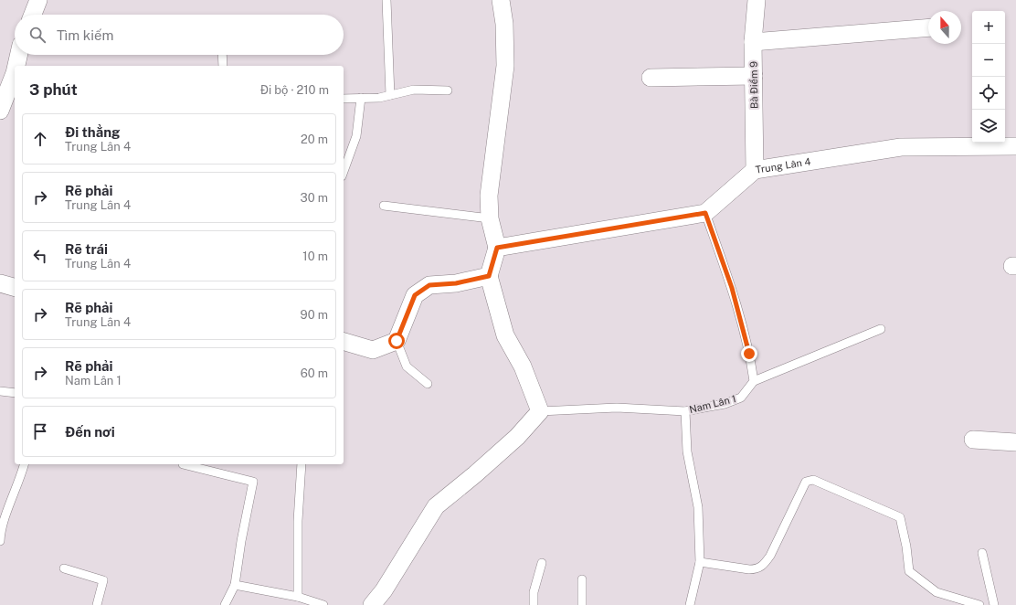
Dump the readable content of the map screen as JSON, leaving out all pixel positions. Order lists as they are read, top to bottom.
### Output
{
  "streets": {
    "street": ["Bà Điểm 9", "Trung Lân 4"],
    "lane": ["Nam Lân 1"]
  },
  "crossings": [
    ["Bà Điểm 9", "Trung Lân 4"]
  ],
  "north": "top",
  "page": {
    "map_buttons": ["+", "−"],
    "search": "Tìm kiếm",
    "heading": ["3 phút", "Đi bộ · 210 m"],
    "list": [
      ["Đi thẳng", "Trung Lân 4", "20 m"],
      ["Rẽ phải", "Trung Lân 4", "30 m"],
      ["Rẽ trái", "Trung Lân 4", "10 m"],
      ["Rẽ phải", "Trung Lân 4", "90 m"],
      ["Rẽ phải", "Nam Lân 1", "60 m"],
      "Đến nơi"
    ]
  }
}
